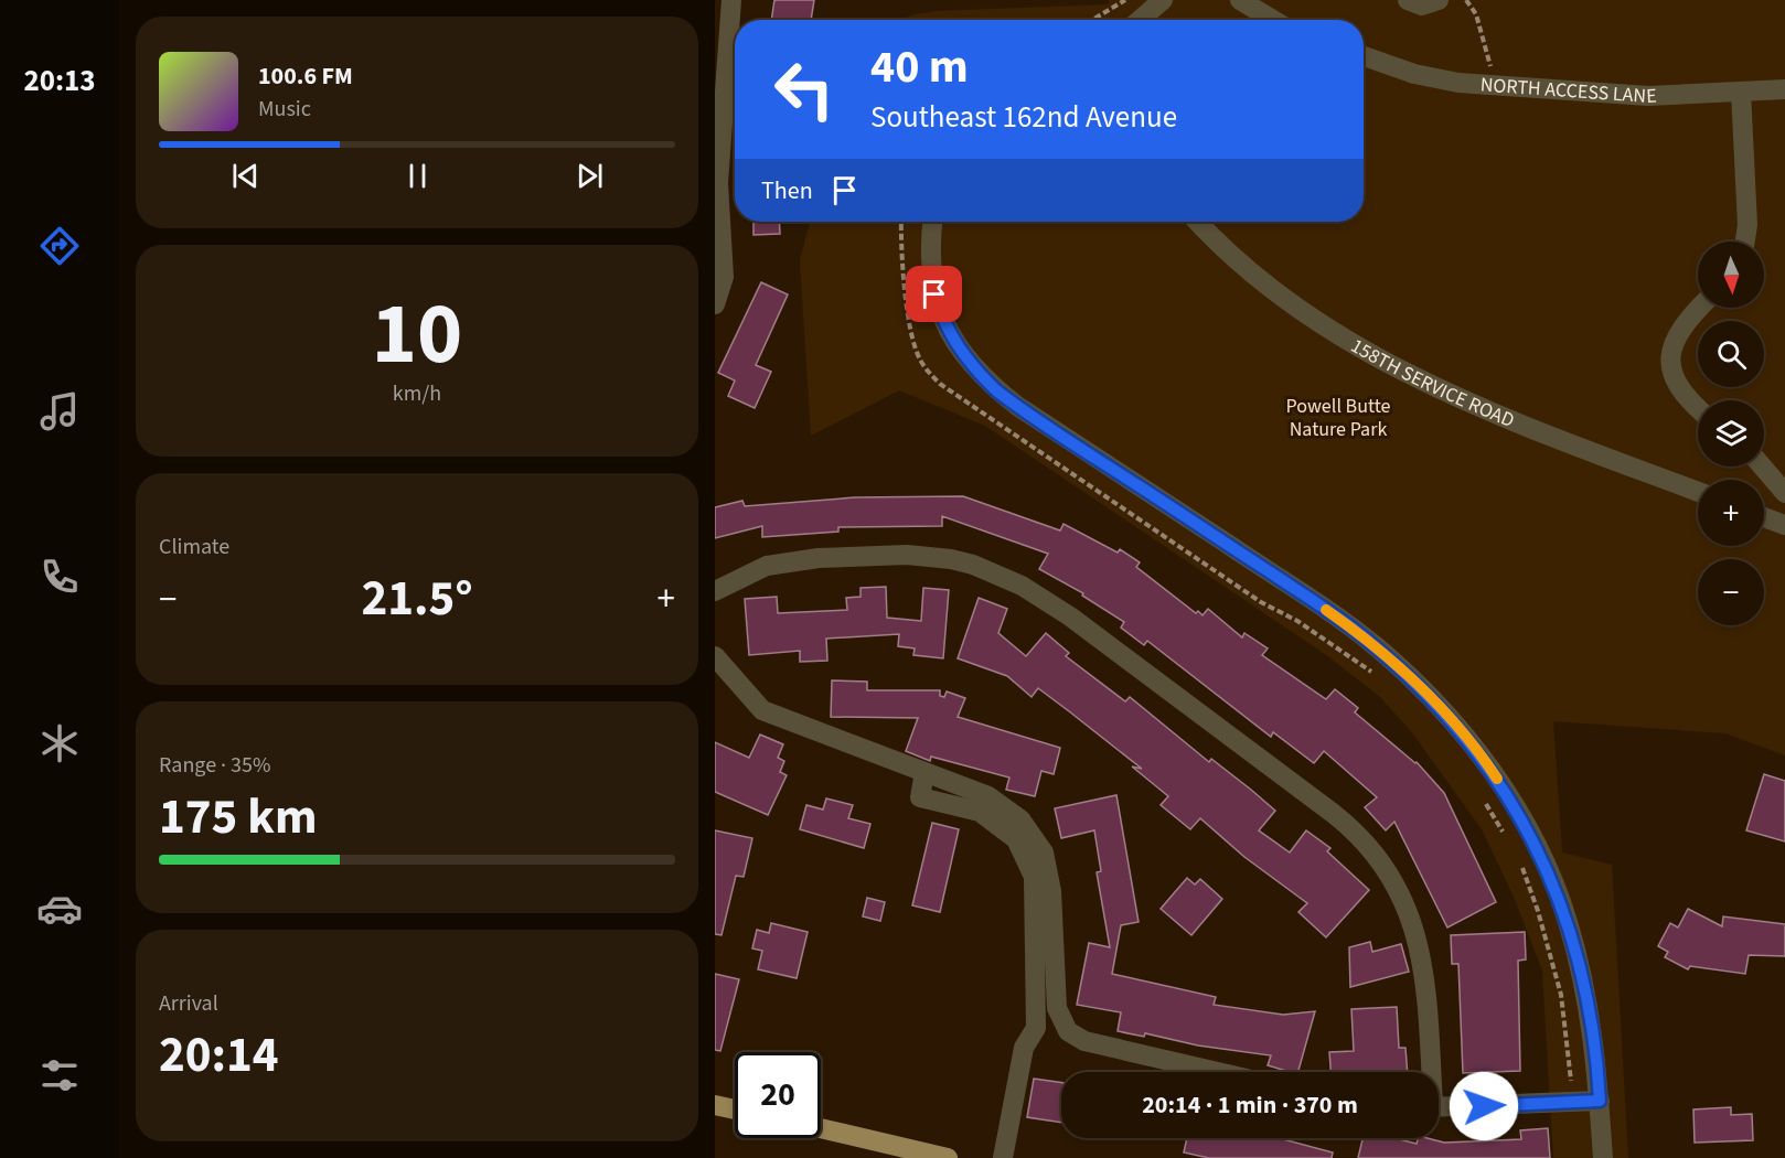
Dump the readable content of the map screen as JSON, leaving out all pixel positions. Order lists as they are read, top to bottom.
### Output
{
  "streets": {
    "street": ["NORTH ACCESS LANE", "158TH SERVICE ROAD"]
  },
  "parks": ["Powell Butte Nature Park"],
  "north": "bottom",
  "page": {
    "tabs": "20:13",
    "turn": ["40 m", "Southeast 162nd Avenue"],
    "song": ["100.6 FM", "Music"],
    "then": "Then",
    "map_buttons": ["+", "−"],
    "tile": [
      ["10", "km/h"],
      "Climate",
      ["Range · 35%", "175 km"],
      ["Arrival", "20:14"]
    ],
    "heat": ["−", "21.5°", "+"],
    "limit": "20",
    "trip": "20:14 · 1 min · 370 m"
  }
}
